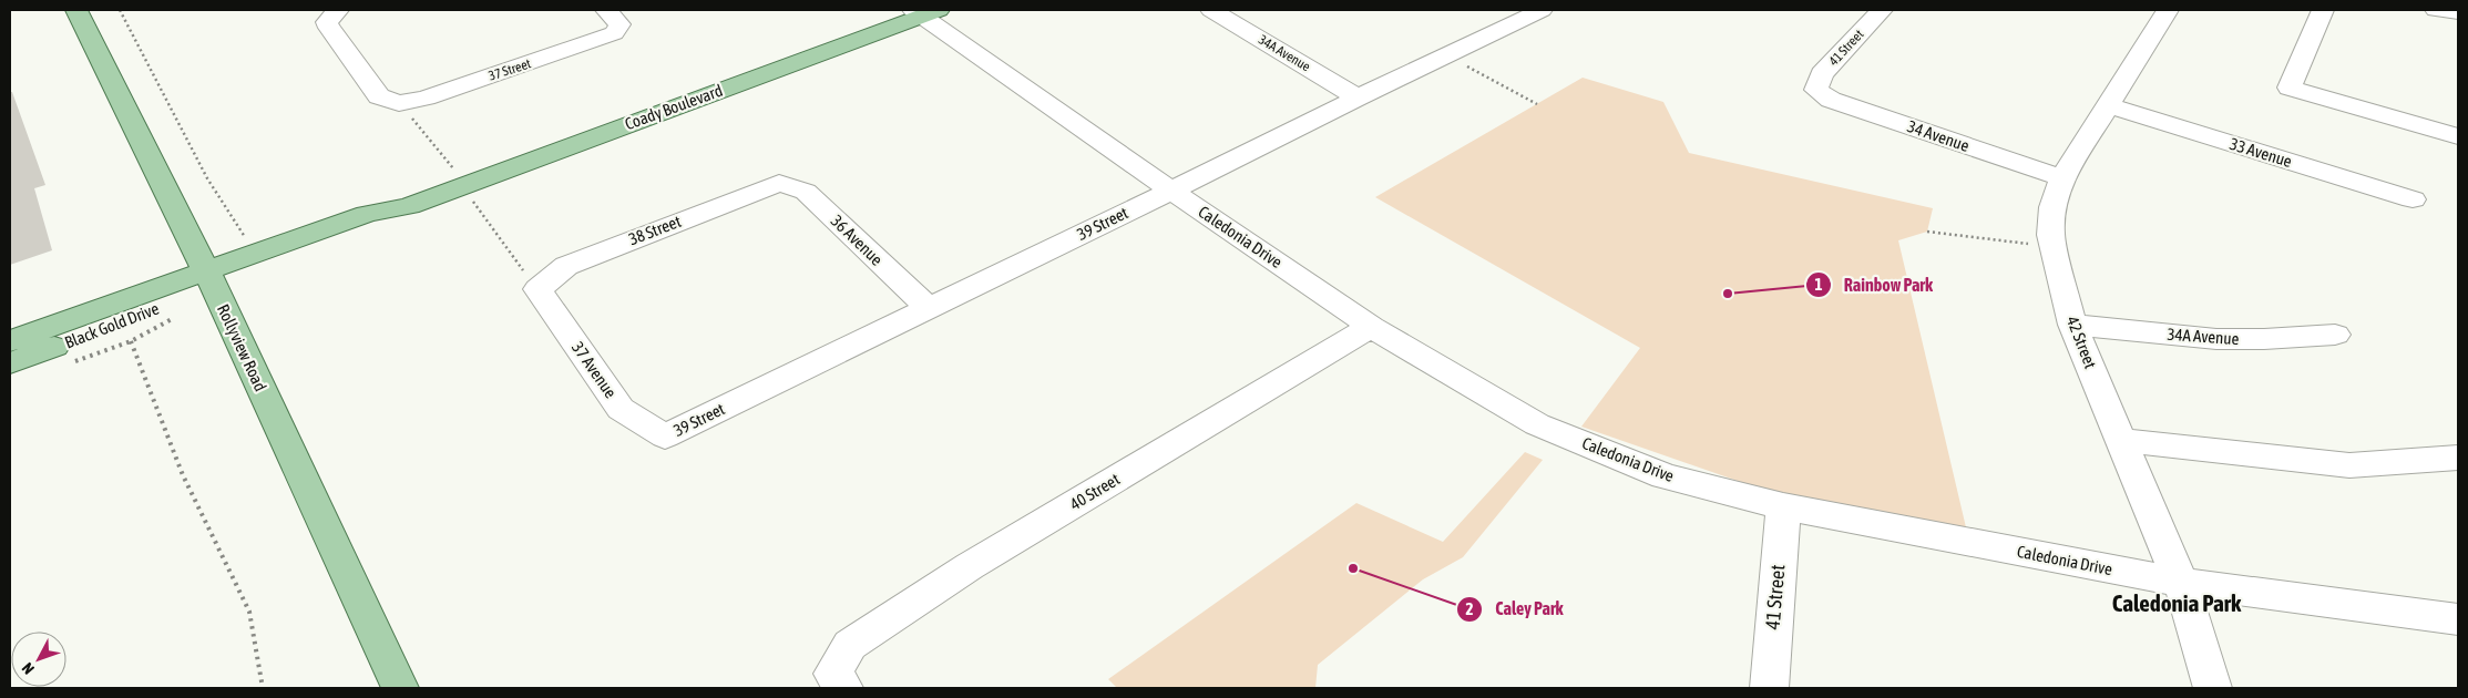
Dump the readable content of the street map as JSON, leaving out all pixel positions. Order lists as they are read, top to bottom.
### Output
{
  "streets": {
    "main road": ["Coady Boulevard", "Black Gold Drive", "Rollyview Road"],
    "street": [
      "41 Street",
      "34A Avenue",
      "37 Street",
      "34 Avenue",
      "33 Avenue",
      "39 Street",
      "38 Street",
      "Caledonia Drive",
      "36 Avenue",
      "42 Street",
      "37 Avenue",
      "40 Street"
    ]
  },
  "crossings": [
    ["41 Street", "34 Avenue"],
    ["41 Street", "Caledonia Drive"],
    ["34A Avenue", "39 Street"],
    ["34A Avenue", "42 Street"],
    ["Coady Boulevard", "Caledonia Drive"],
    ["Coady Boulevard", "Black Gold Drive"],
    ["Coady Boulevard", "Rollyview Road"],
    ["34 Avenue", "42 Street"],
    ["33 Avenue", "42 Street"],
    ["39 Street", "Caledonia Drive"],
    ["39 Street", "36 Avenue"],
    ["39 Street", "37 Avenue"],
    ["38 Street", "36 Avenue"],
    ["38 Street", "37 Avenue"],
    ["Caledonia Drive", "42 Street"],
    ["Caledonia Drive", "40 Street"],
    ["Black Gold Drive", "Rollyview Road"]
  ],
  "districts": ["Caledonia Park"],
  "places": ["Rainbow Park", "Caley Park"],
  "north": "bottom left"
}
